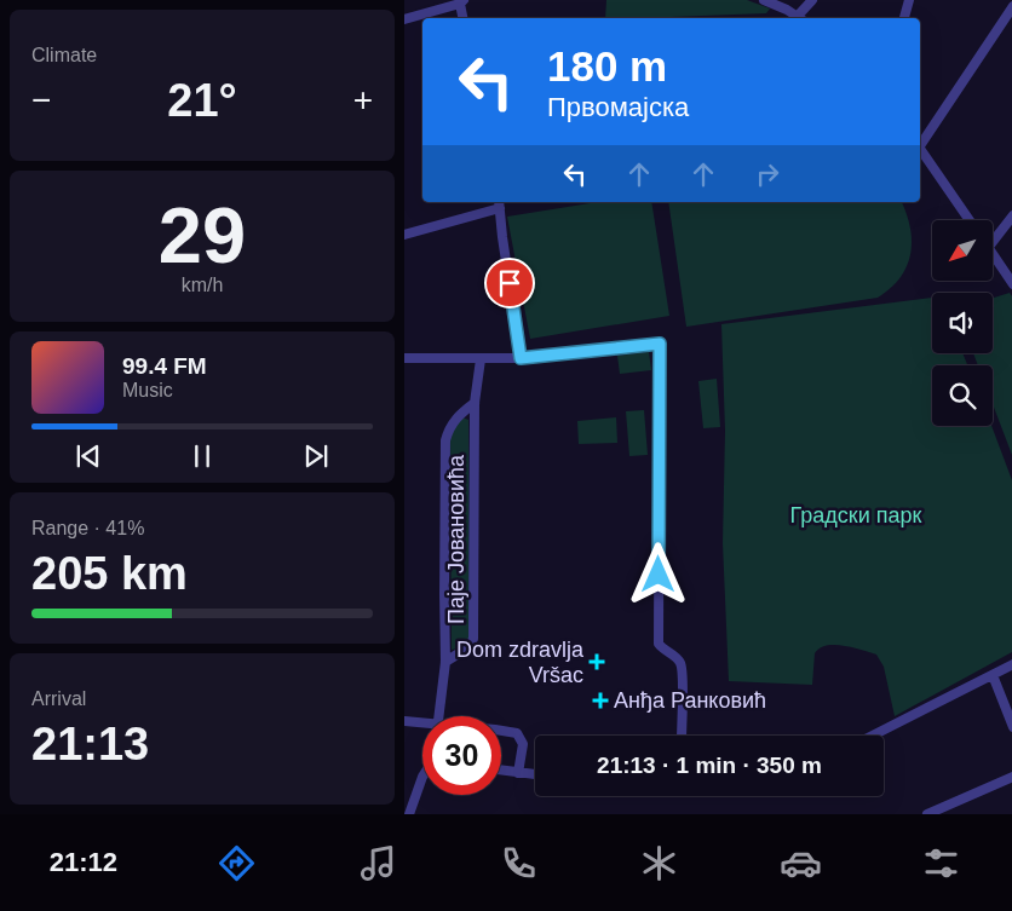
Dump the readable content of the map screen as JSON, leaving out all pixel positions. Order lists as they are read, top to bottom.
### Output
{
  "streets": {
    "street": ["Паје Јовановића"]
  },
  "parks": ["Градски парк"],
  "places": {
    "health": ["Dom zdravlja Vršac", "Анђа Ранковић"]
  },
  "north": "bottom left",
  "page": {
    "tile": [
      "Climate",
      ["29", "km/h"],
      ["Range · 41%", "205 km"],
      ["Arrival", "21:13"]
    ],
    "turn": ["180 m", "Првомајска"],
    "heat": ["−", "21°", "+"],
    "song": ["99.4 FM", "Music"],
    "limit": "30",
    "trip": "21:13 · 1 min · 350 m",
    "tabs": "21:12"
  }
}
